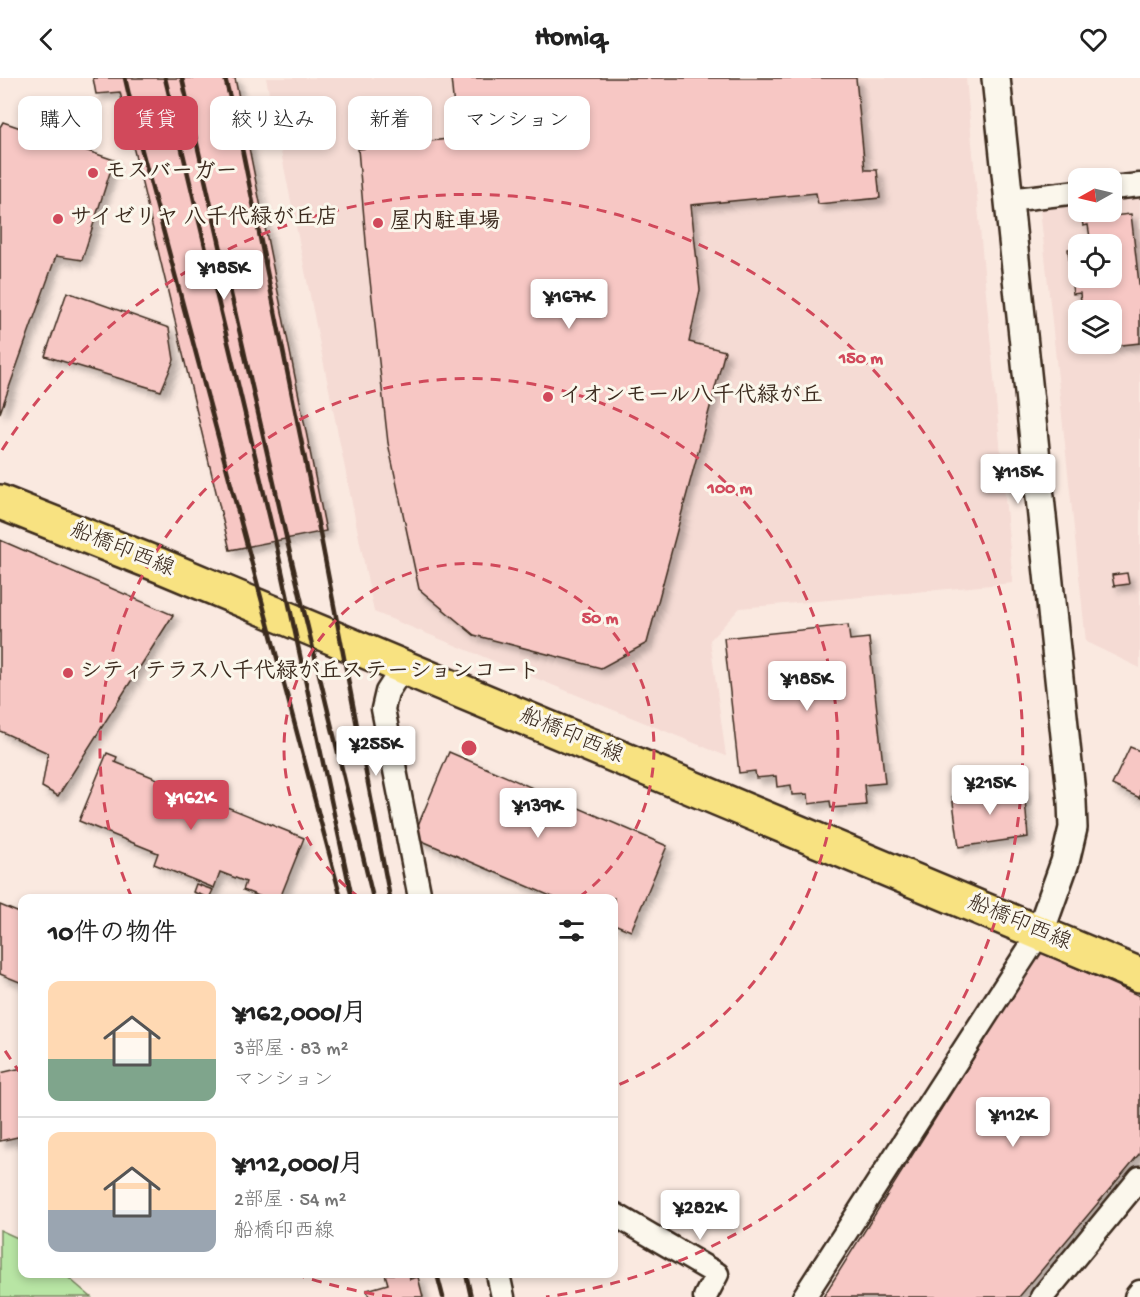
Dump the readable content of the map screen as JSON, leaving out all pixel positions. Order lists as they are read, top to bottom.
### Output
{
  "streets": {
    "main road": ["船橋印西線"]
  },
  "places": [
    "モスバーガー",
    "サイゼリヤ 八千代緑が丘店",
    "屋内駐車場",
    "イオンモール八千代緑が丘",
    "シティテラス八千代緑が丘ステーションコート"
  ],
  "north": "left",
  "page": {
    "header": "Homiq",
    "chip": [
      "購入",
      "賃貸",
      "絞り込み",
      "新着",
      "マンション"
    ],
    "price": [
      "¥185K",
      "¥167K",
      "¥115K",
      "¥185K",
      "¥255K",
      "¥215K",
      "¥162K",
      "¥139K",
      "¥112K",
      "¥282K"
    ],
    "heading": "10件の物件",
    "list": [
      {
        "name": "¥162,000/月",
        "note": "3部屋 · 83 m² · マンション"
      },
      {
        "name": "¥112,000/月",
        "note": "2部屋 · 54 m² · 船橋印西線"
      }
    ]
  },
  "rings": ["150 m", "100 m", "50 m"]
}
